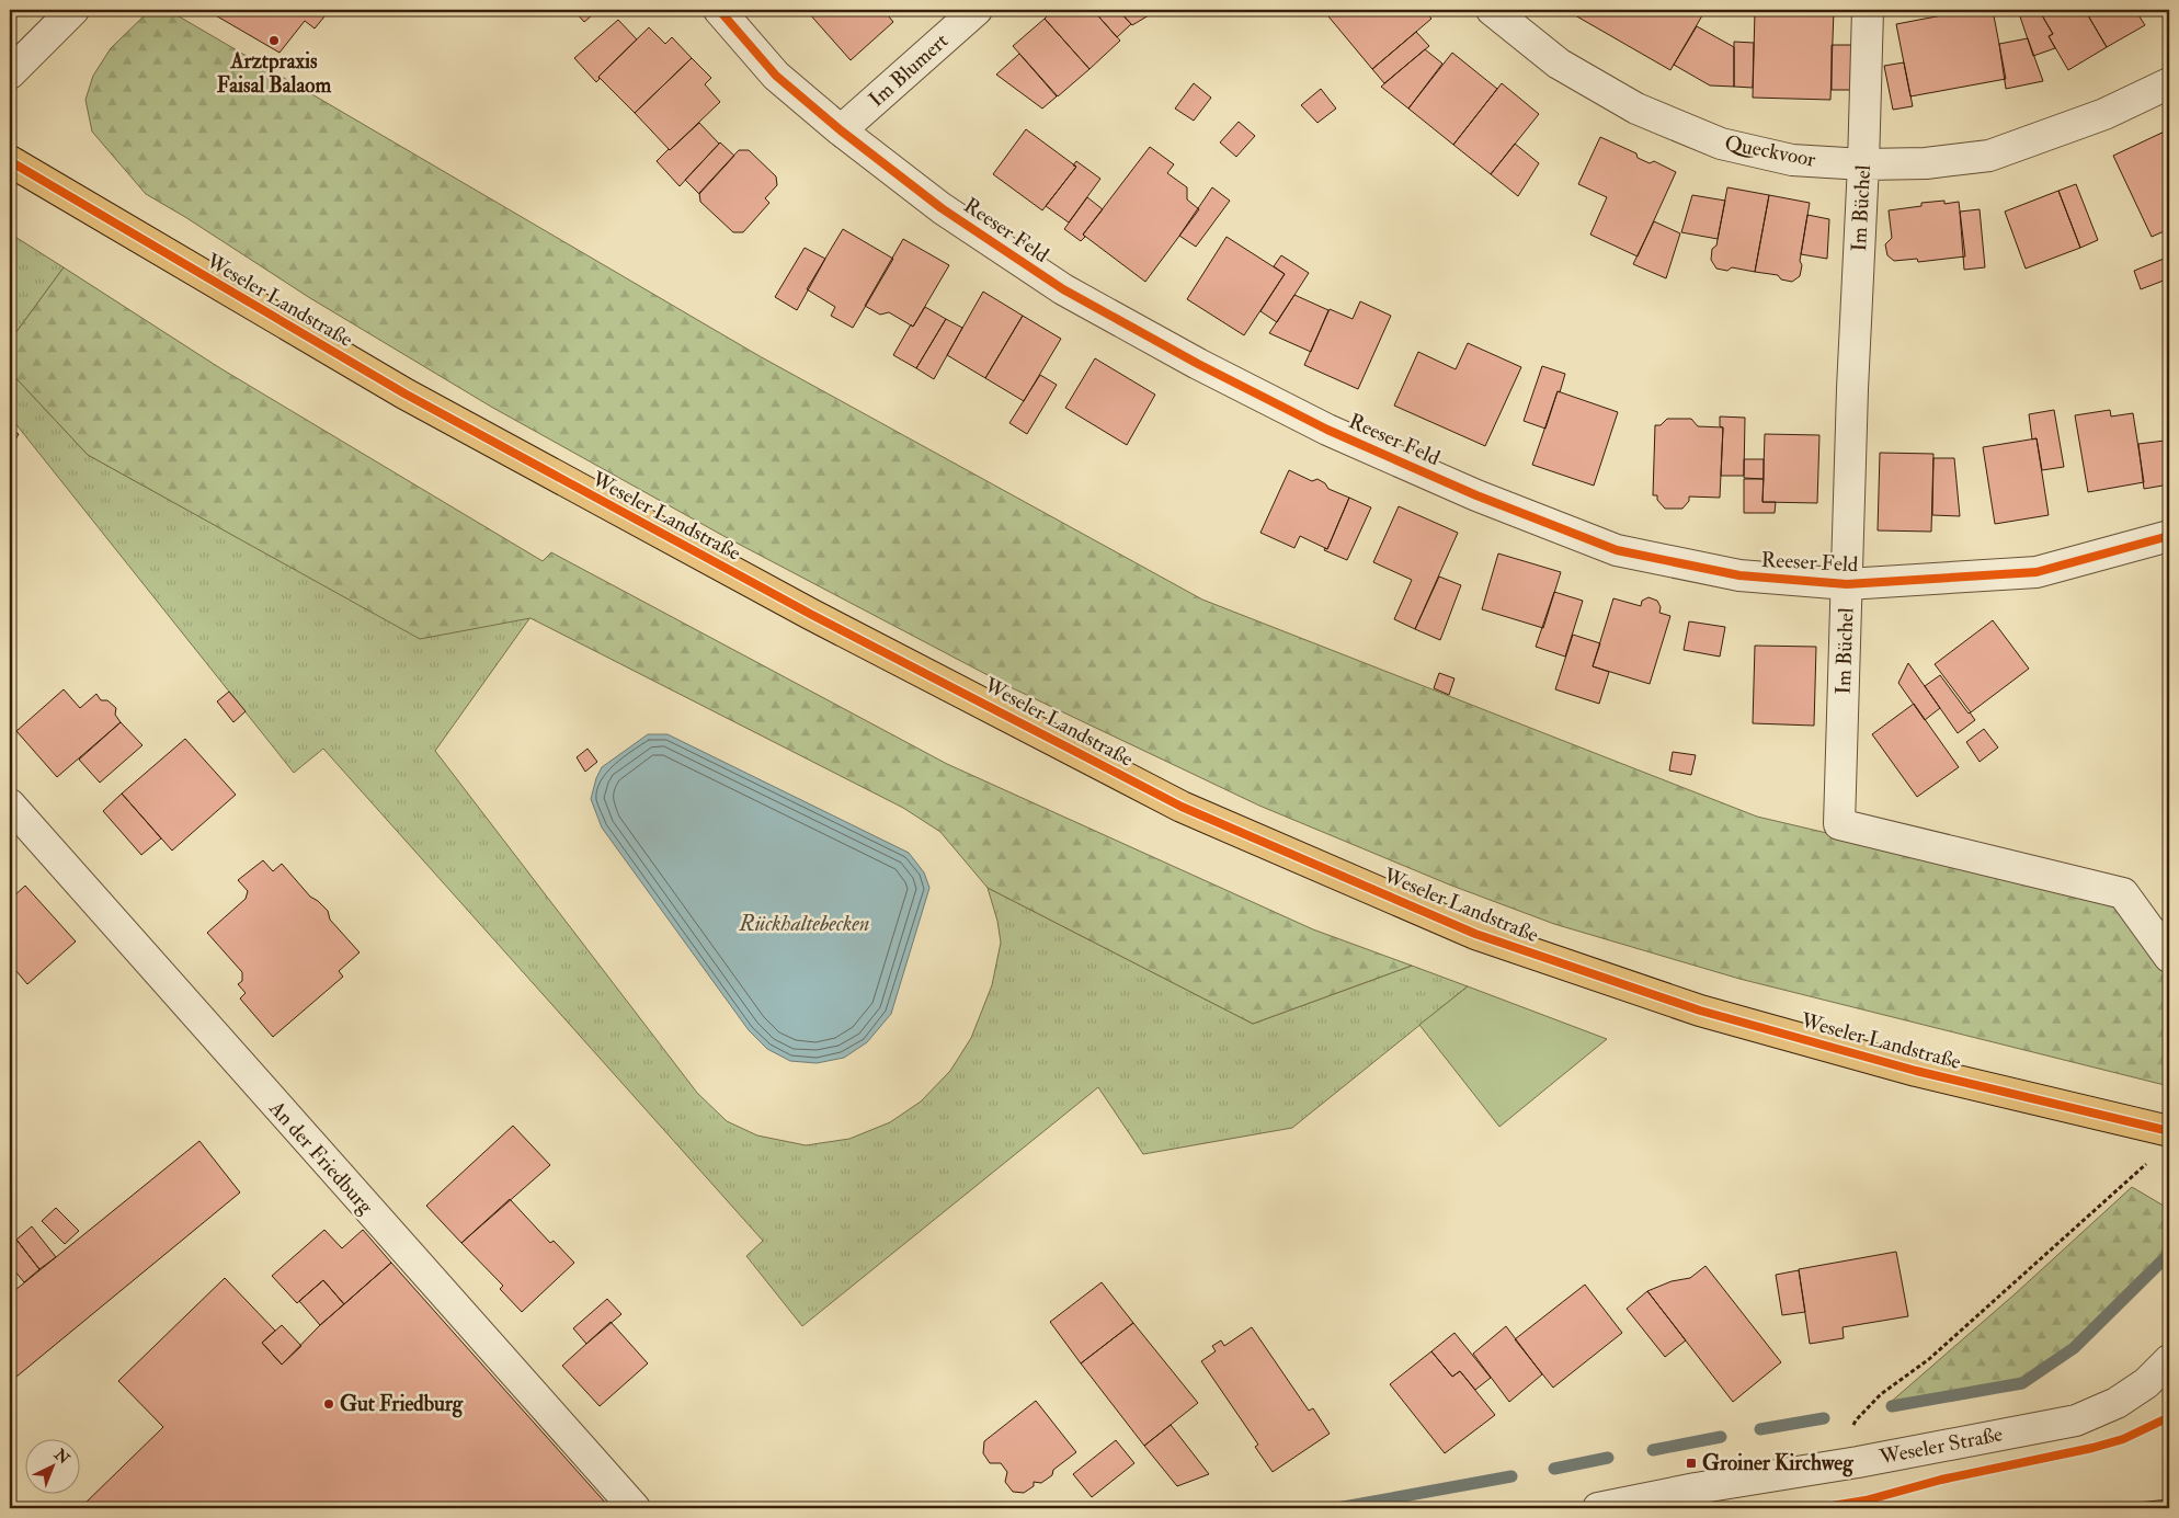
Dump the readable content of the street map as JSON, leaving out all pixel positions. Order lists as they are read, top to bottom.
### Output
{
  "streets": {
    "main road": ["Weseler Landstraße"],
    "street": [
      "Im Blumert",
      "Queckvoor",
      "Im Büchel",
      "Reeser Feld",
      "An der Friedburg",
      "Weseler Straße"
    ]
  },
  "crossings": [
    ["Im Blumert", "Reeser Feld"],
    ["Queckvoor", "Im Büchel"],
    ["Im Büchel", "Reeser Feld"]
  ],
  "water": ["Rückhaltebecken"],
  "places": {
    "other": ["Arztpraxis Faisal Balaom", "Gut Friedburg"],
    "transit": ["Groiner Kirchweg"]
  },
  "north": "top right"
}
